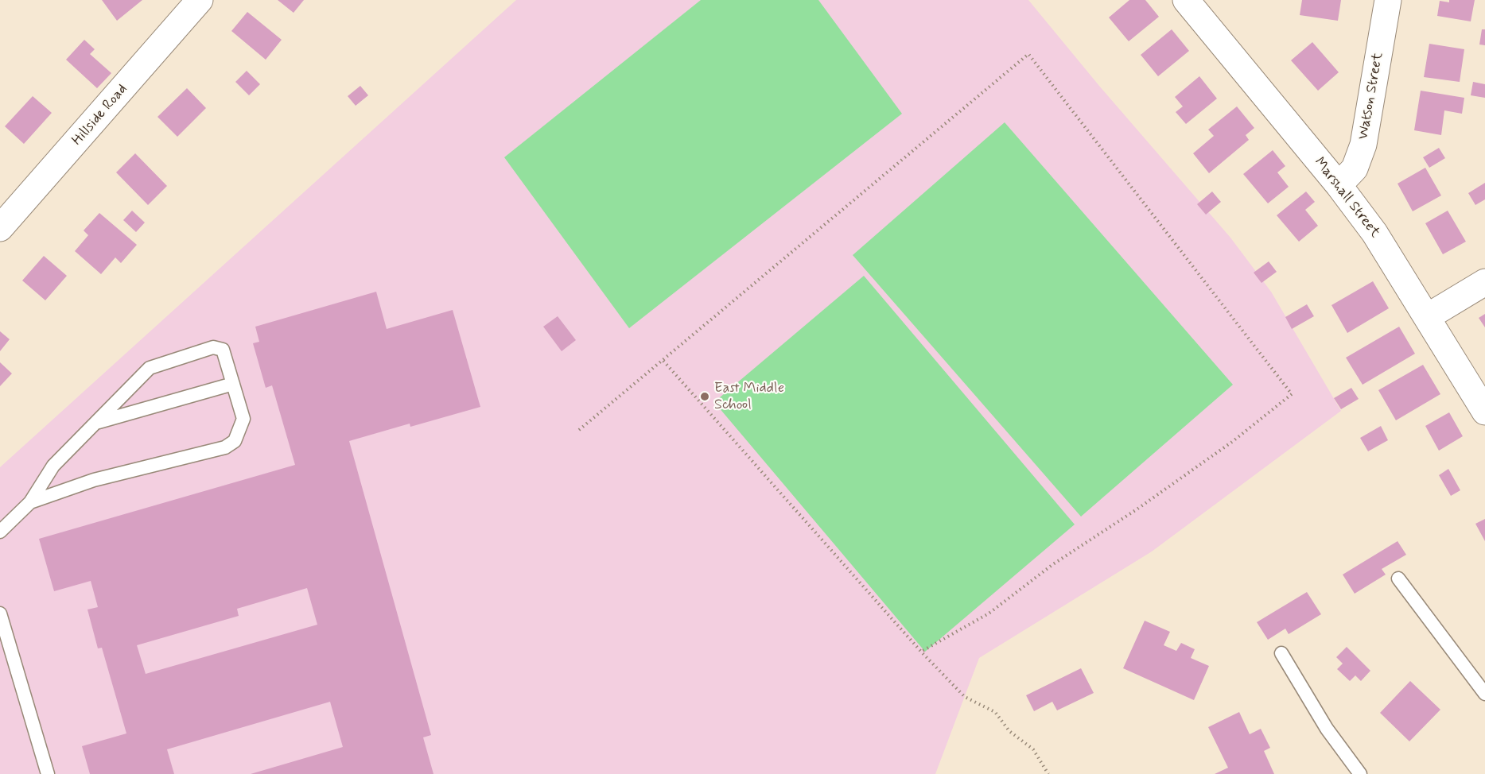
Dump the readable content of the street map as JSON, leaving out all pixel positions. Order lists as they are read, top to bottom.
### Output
{
  "streets": {
    "street": ["Watson Street", "Hillside Road", "Marshall Street"]
  },
  "crossings": [
    ["Watson Street", "Marshall Street"]
  ],
  "places": ["East Middle School"]
}
